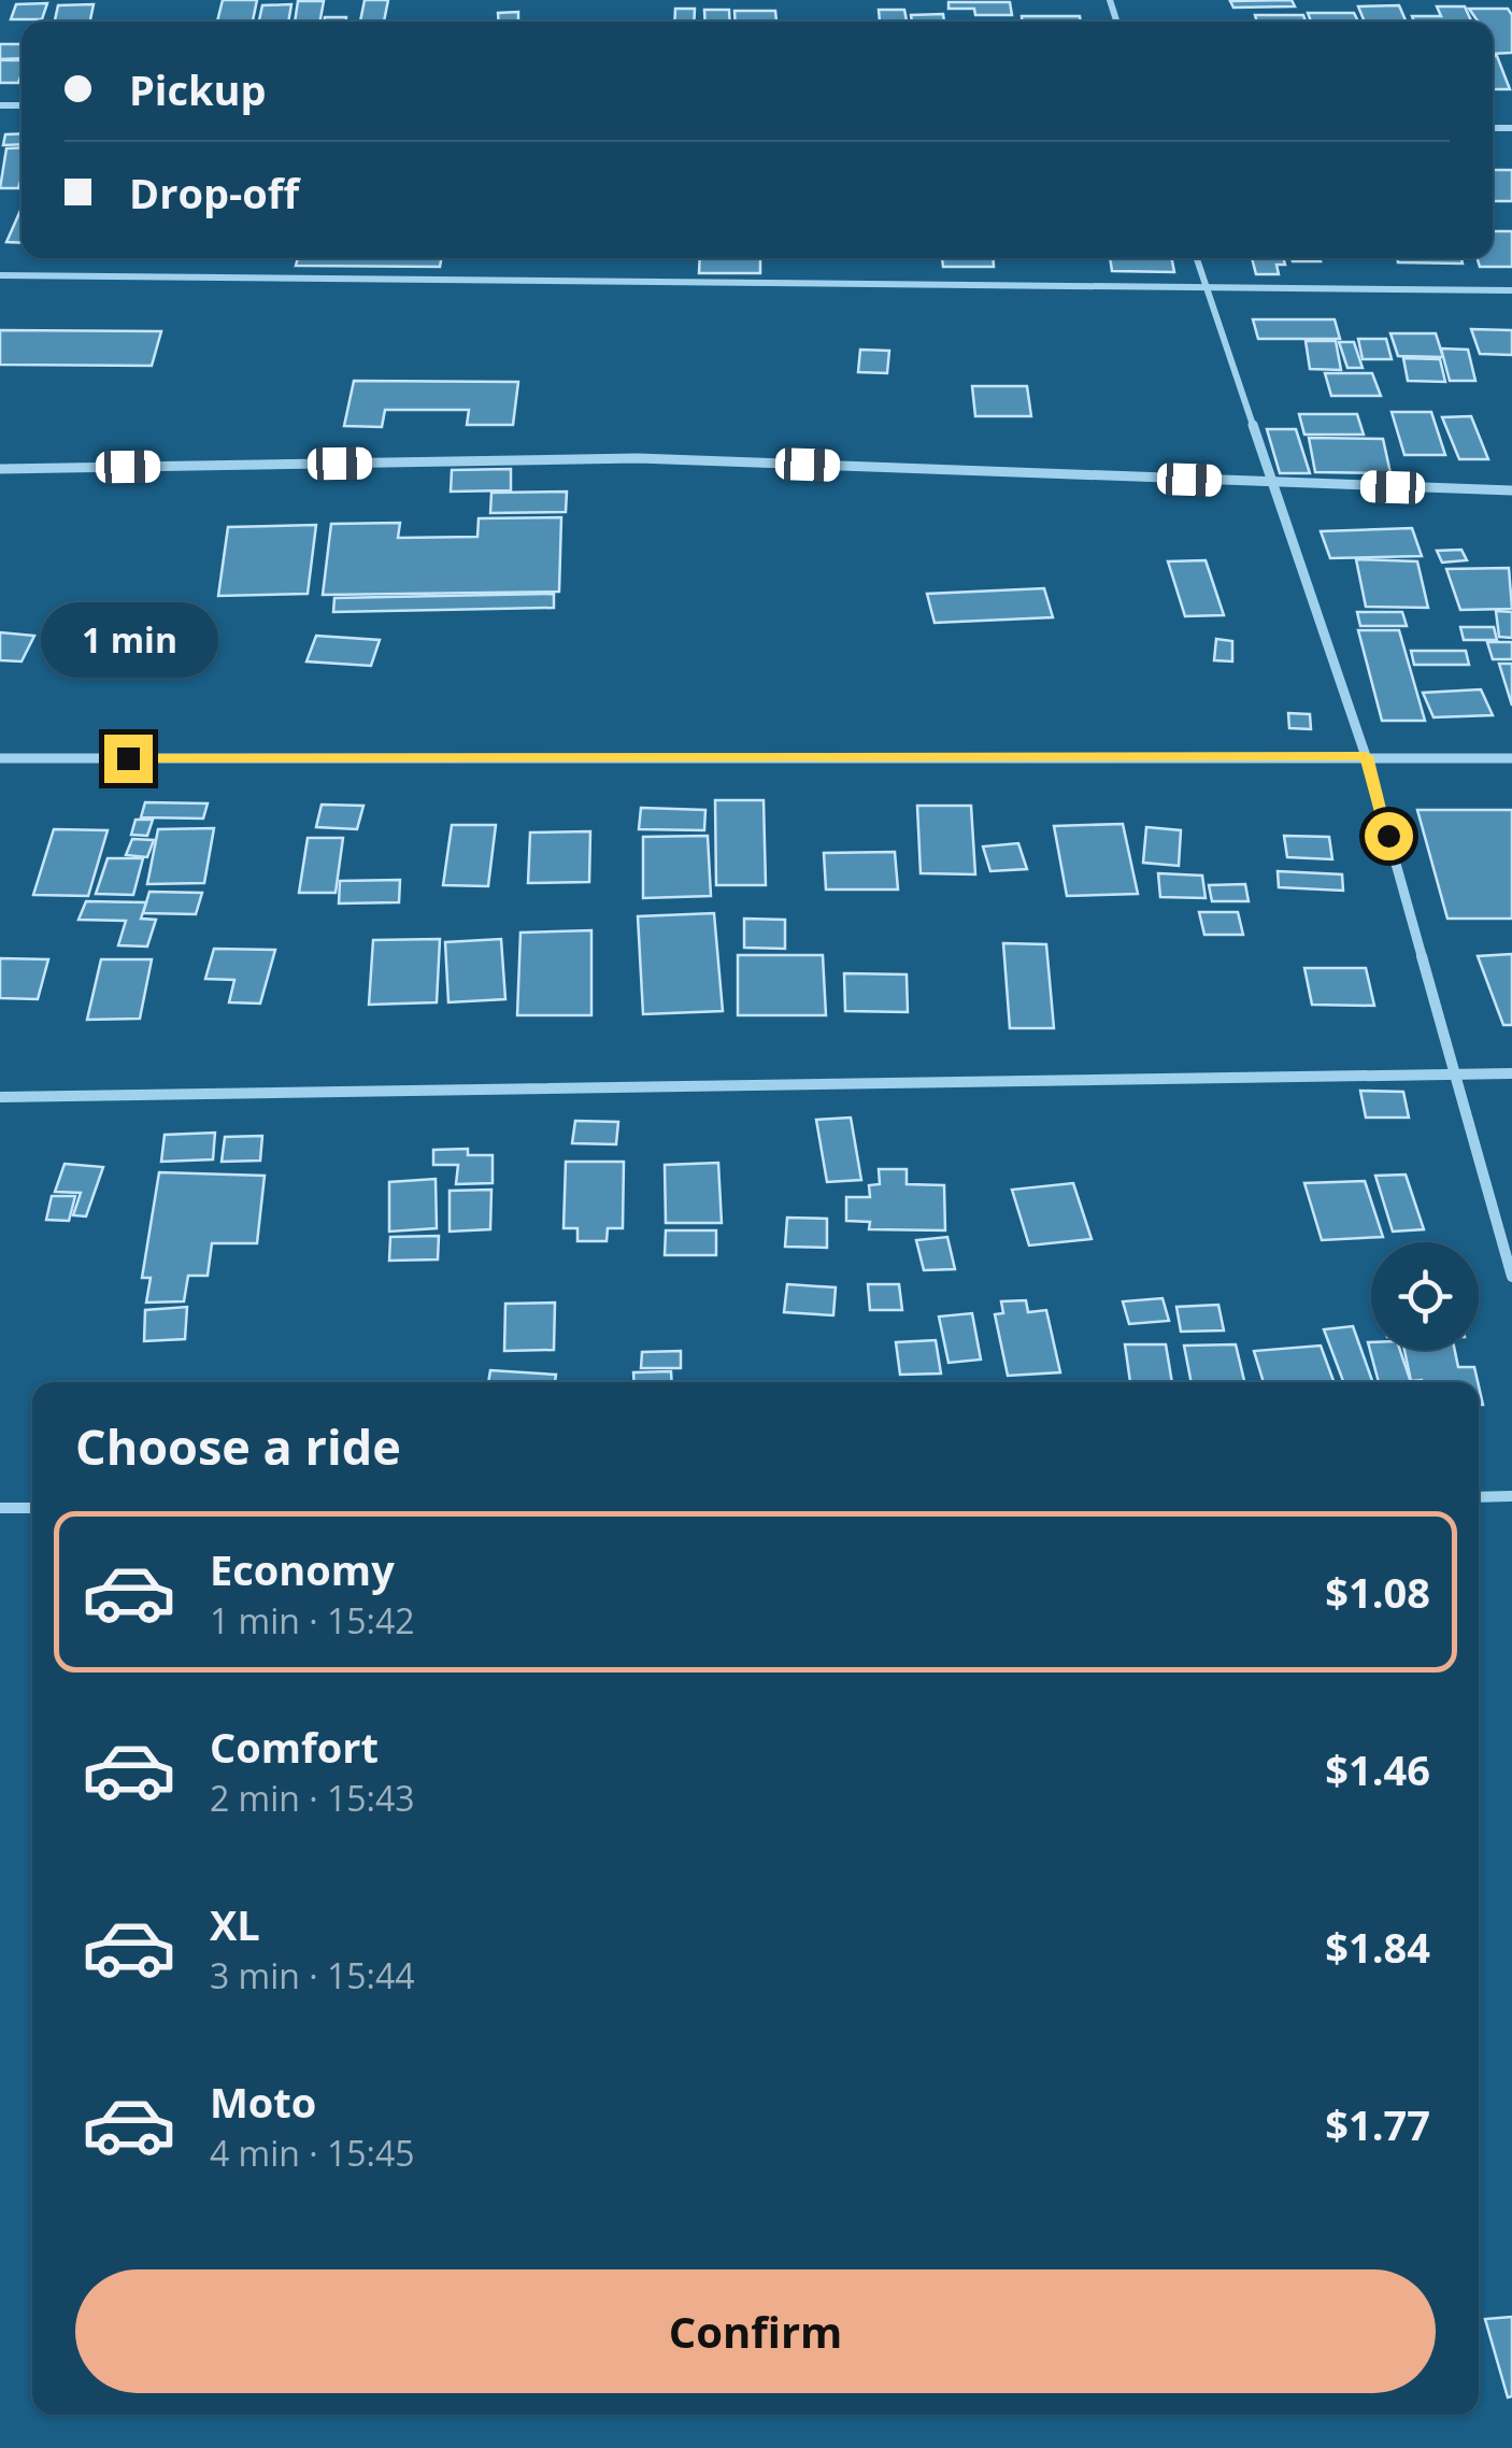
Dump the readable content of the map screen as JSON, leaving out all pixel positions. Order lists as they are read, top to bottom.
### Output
{
  "page": {
    "banner": ["Pickup", "Drop-off"],
    "bubble": "1 min",
    "heading": "Choose a ride",
    "list": [
      {
        "name": "Economy",
        "note": "1 min · 15:42",
        "value": "$1.08"
      },
      {
        "name": "Comfort",
        "note": "2 min · 15:43",
        "value": "$1.46"
      },
      {
        "name": "XL",
        "note": "3 min · 15:44",
        "value": "$1.84"
      },
      {
        "name": "Moto",
        "note": "4 min · 15:45",
        "value": "$1.77"
      }
    ],
    "buttons": "Confirm"
  }
}
